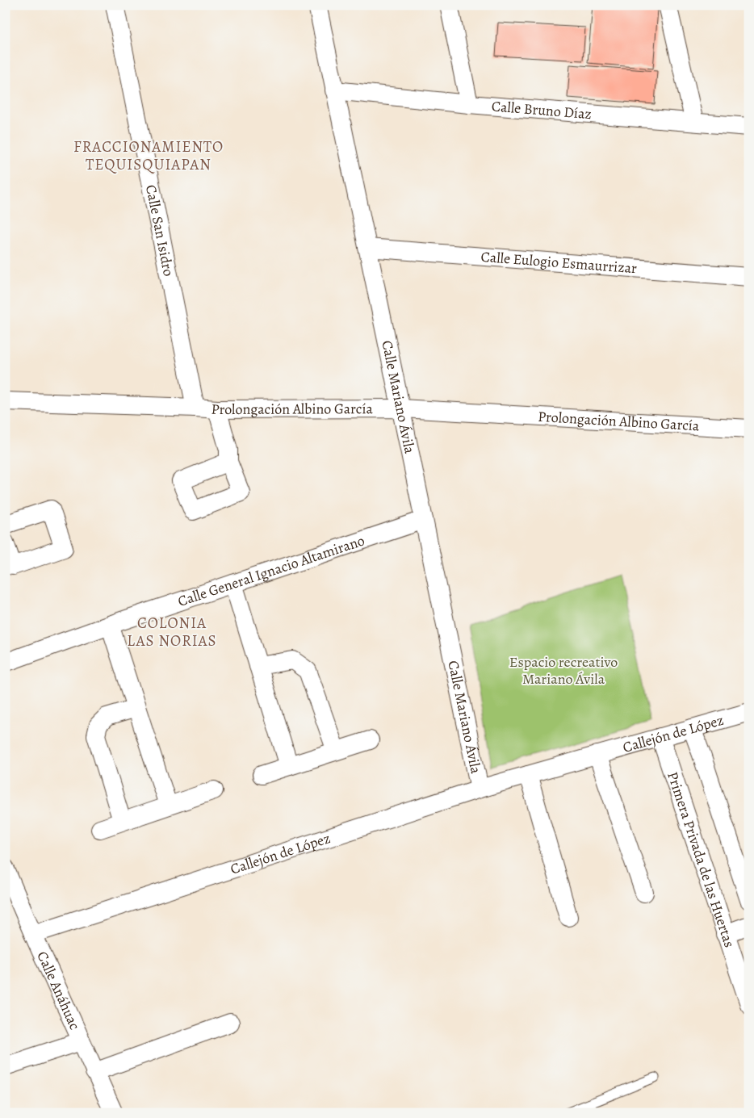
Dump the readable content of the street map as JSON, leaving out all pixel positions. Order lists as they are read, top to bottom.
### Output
{
  "streets": {
    "street": [
      "Calle Bruno Díaz",
      "Calle San Isidro",
      "Calle Eulogio Esmaurrizar",
      "Calle Mariano Ávila",
      "Prolongación Albino García",
      "Calle General Ignacio Altamirano",
      "Callejón de López",
      "Primera Privada de las Huertas",
      "Calle Anáhuac"
    ]
  },
  "crossings": [
    ["Calle Bruno Díaz", "Calle Mariano Ávila"],
    ["Calle San Isidro", "Prolongación Albino García"],
    ["Calle Eulogio Esmaurrizar", "Calle Mariano Ávila"],
    ["Calle Mariano Ávila", "Prolongación Albino García"],
    ["Calle Mariano Ávila", "Calle General Ignacio Altamirano"],
    ["Calle Mariano Ávila", "Callejón de López"],
    ["Callejón de López", "Primera Privada de las Huertas"],
    ["Callejón de López", "Calle Anáhuac"]
  ],
  "districts": ["FRACCIONAMIENTO TEQUISQUIAPAN", "COLONIA LAS NORIAS"],
  "parks": ["Espacio recreativo Mariano Ávila"]
}
